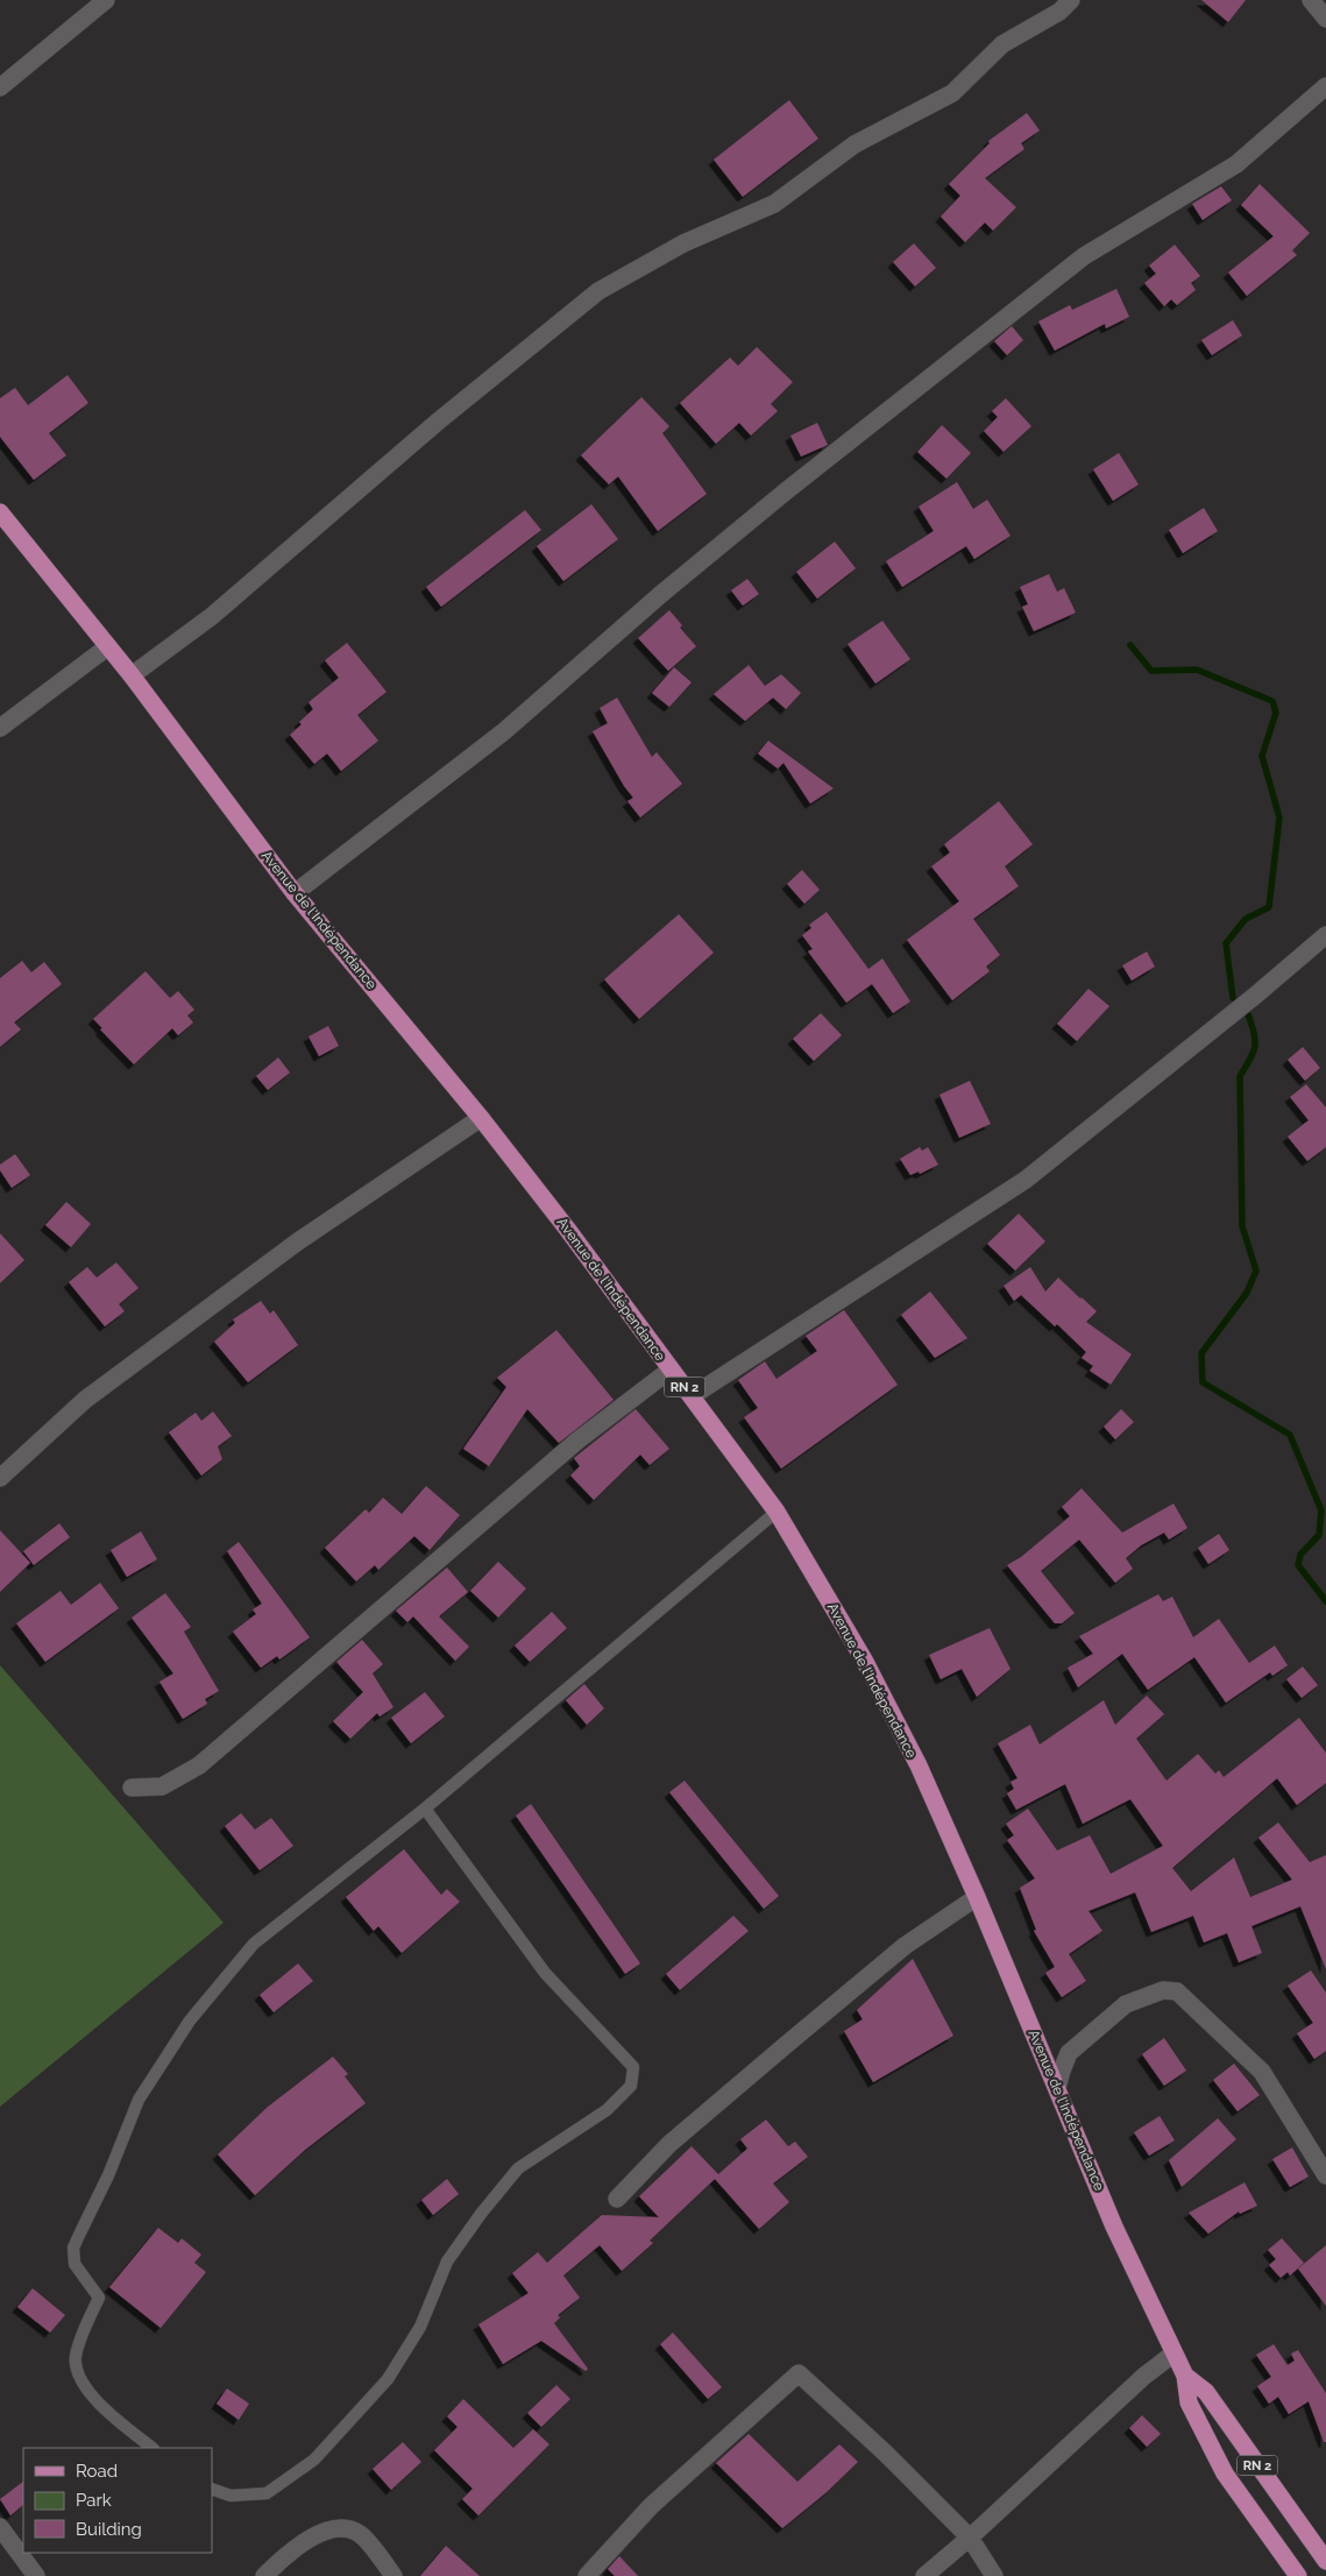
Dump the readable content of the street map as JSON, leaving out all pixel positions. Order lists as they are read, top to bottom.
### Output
{
  "streets": {
    "main road": ["Avenue de l'Indépendance", "RN 2"]
  },
  "legend": ["Road", "Park", "Building"]
}
